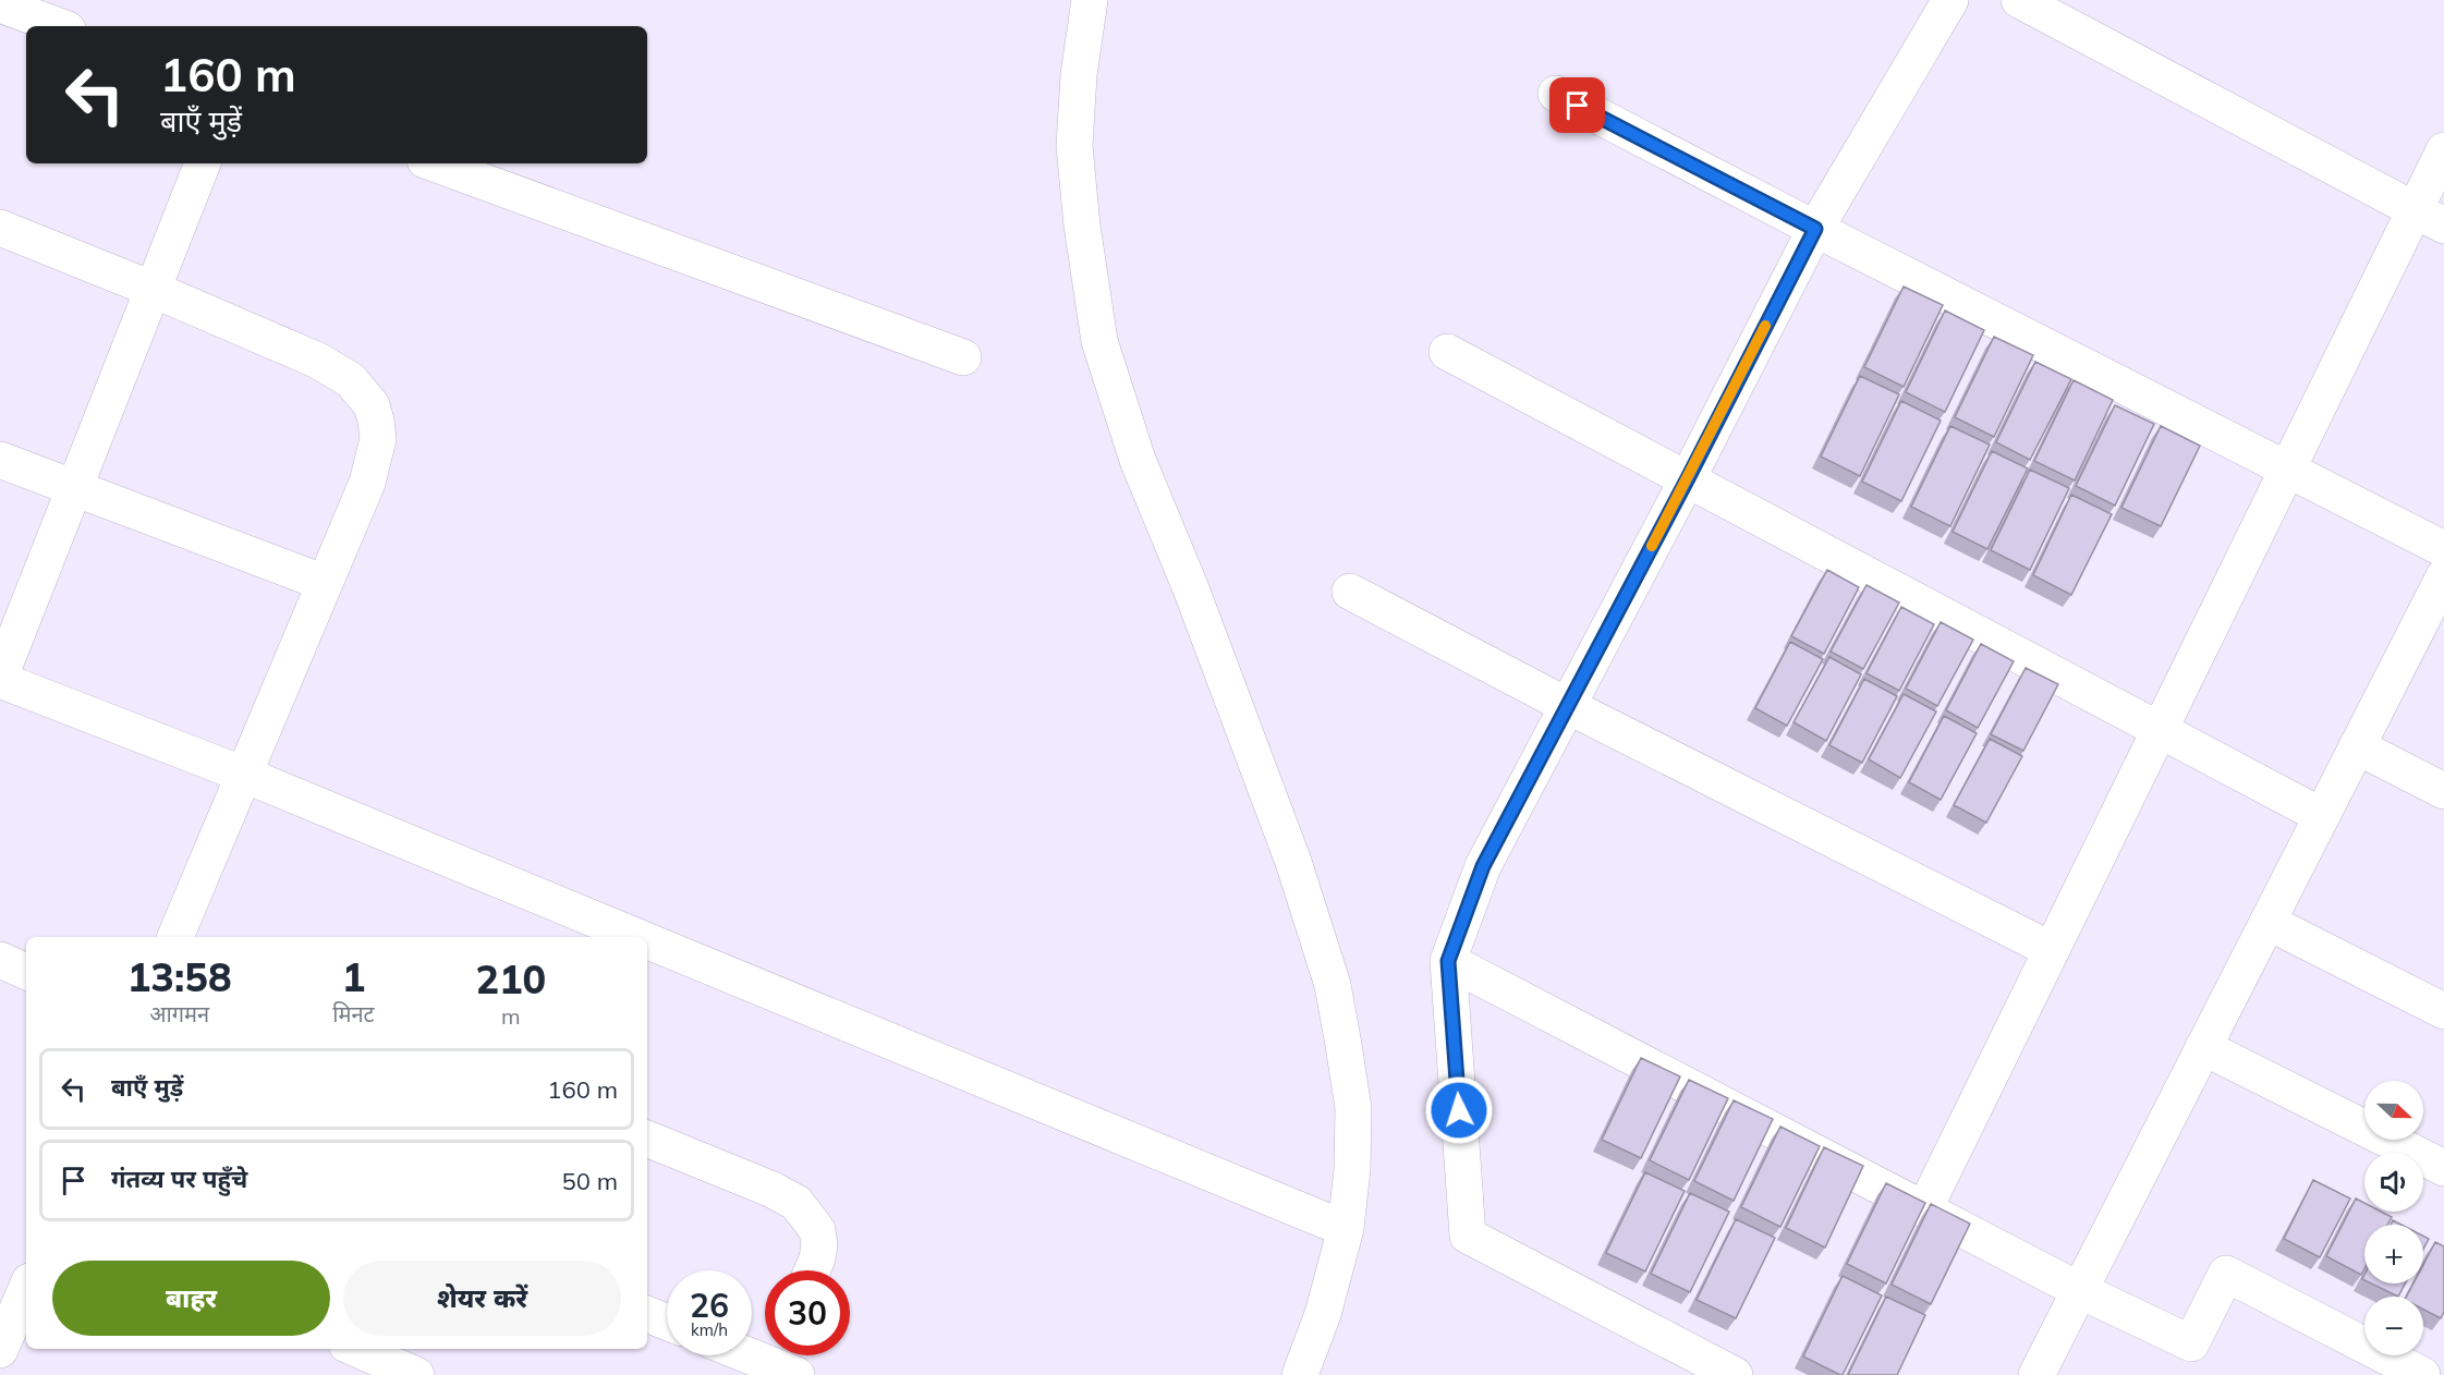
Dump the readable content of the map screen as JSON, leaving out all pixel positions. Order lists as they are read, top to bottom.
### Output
{
  "north": "right",
  "page": {
    "turn": ["160 m", "बाएँ मुड़ें"],
    "eta": [
      "13:58",
      "आगमन",
      "1",
      "मिनट",
      "210",
      "m"
    ],
    "list": [
      {
        "name": "बाएँ मुड़ें",
        "value": "160 m"
      },
      {
        "name": "गंतव्य पर पहुँचे",
        "value": "50 m"
      }
    ],
    "map_buttons": ["+", "−"],
    "buttons": ["बाहर", "शेयर करें"],
    "speed": "26 km/h",
    "limit": "30"
  }
}
